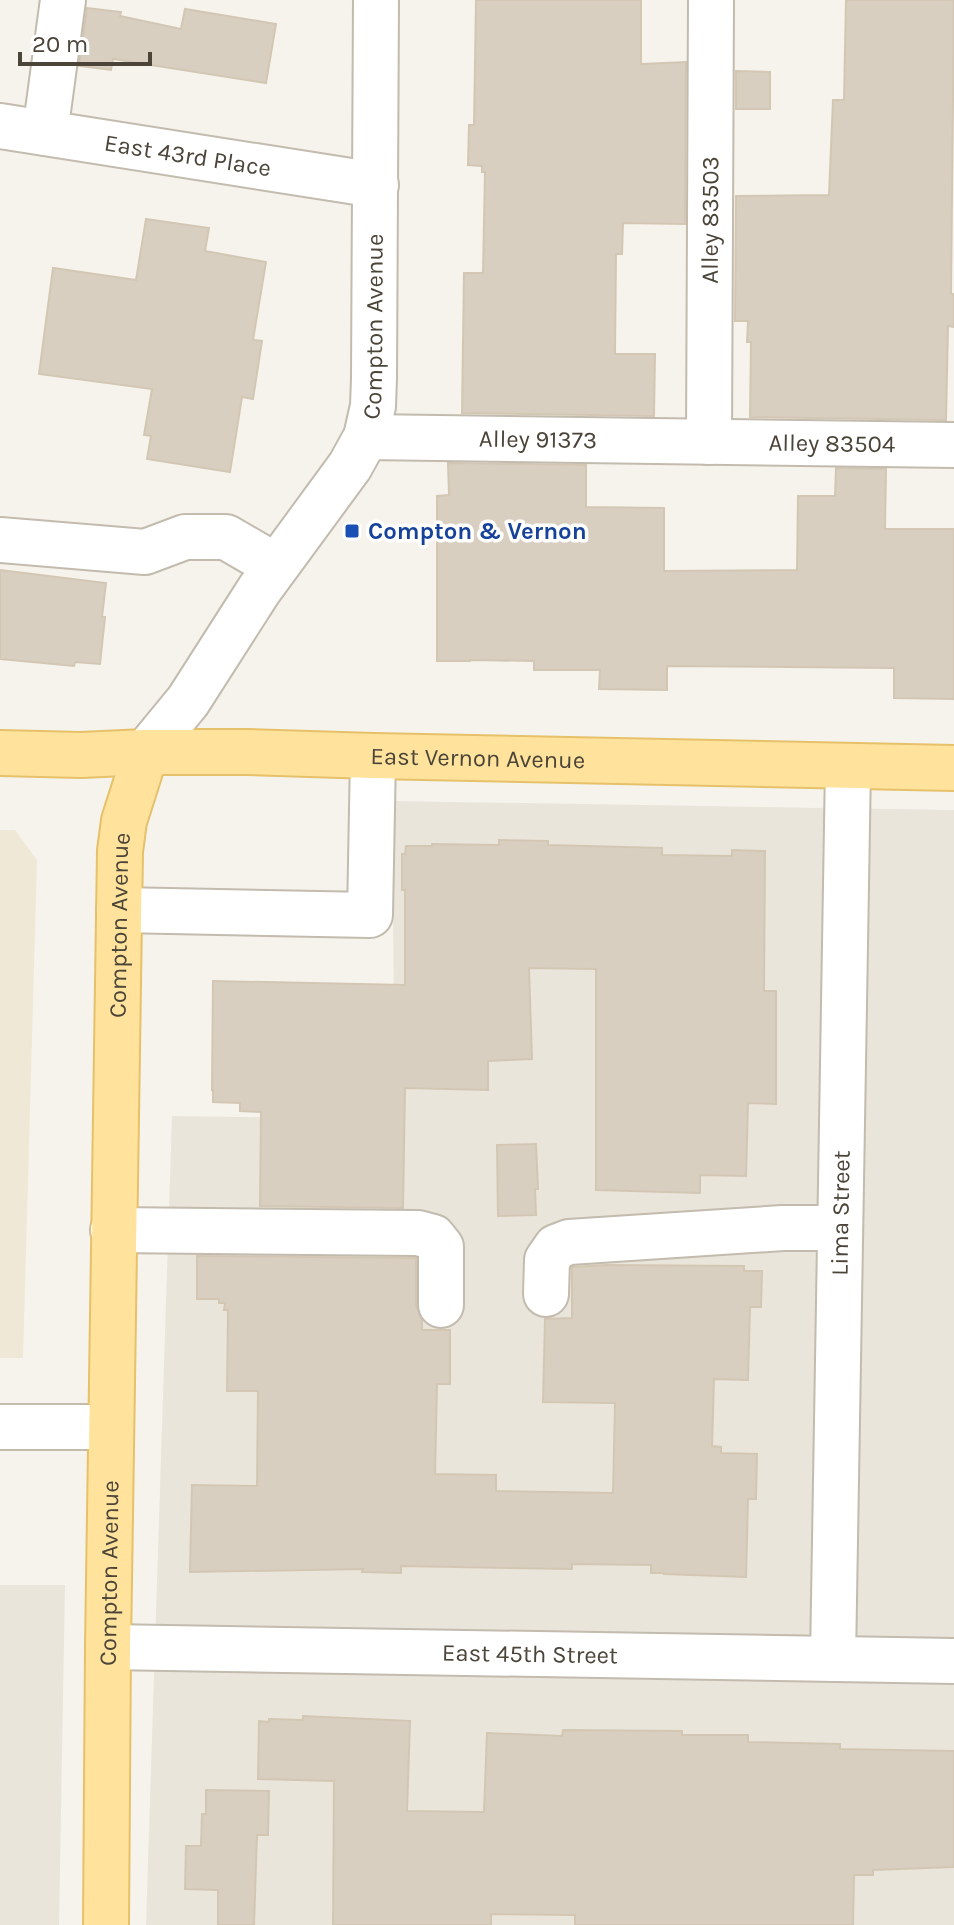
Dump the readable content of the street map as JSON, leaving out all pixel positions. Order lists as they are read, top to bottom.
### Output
{
  "streets": {
    "main road": ["Compton Avenue", "East Vernon Avenue"],
    "street": [
      "East 43rd Place",
      "Alley 83503",
      "Alley 91373",
      "Alley 83504",
      "Lima Street",
      "East 45th Street"
    ]
  },
  "crossings": [
    ["East 43rd Place", "Compton Avenue"],
    ["Alley 83503", "Alley 91373"],
    ["Alley 83503", "Alley 83504"],
    ["Compton Avenue", "Alley 91373"],
    ["Compton Avenue", "East Vernon Avenue"],
    ["Compton Avenue", "East 45th Street"],
    ["Alley 91373", "Alley 83504"],
    ["East Vernon Avenue", "Lima Street"],
    ["Lima Street", "East 45th Street"]
  ],
  "places": {
    "transit": ["Compton & Vernon"]
  },
  "scale_bar": "20 m"
}
